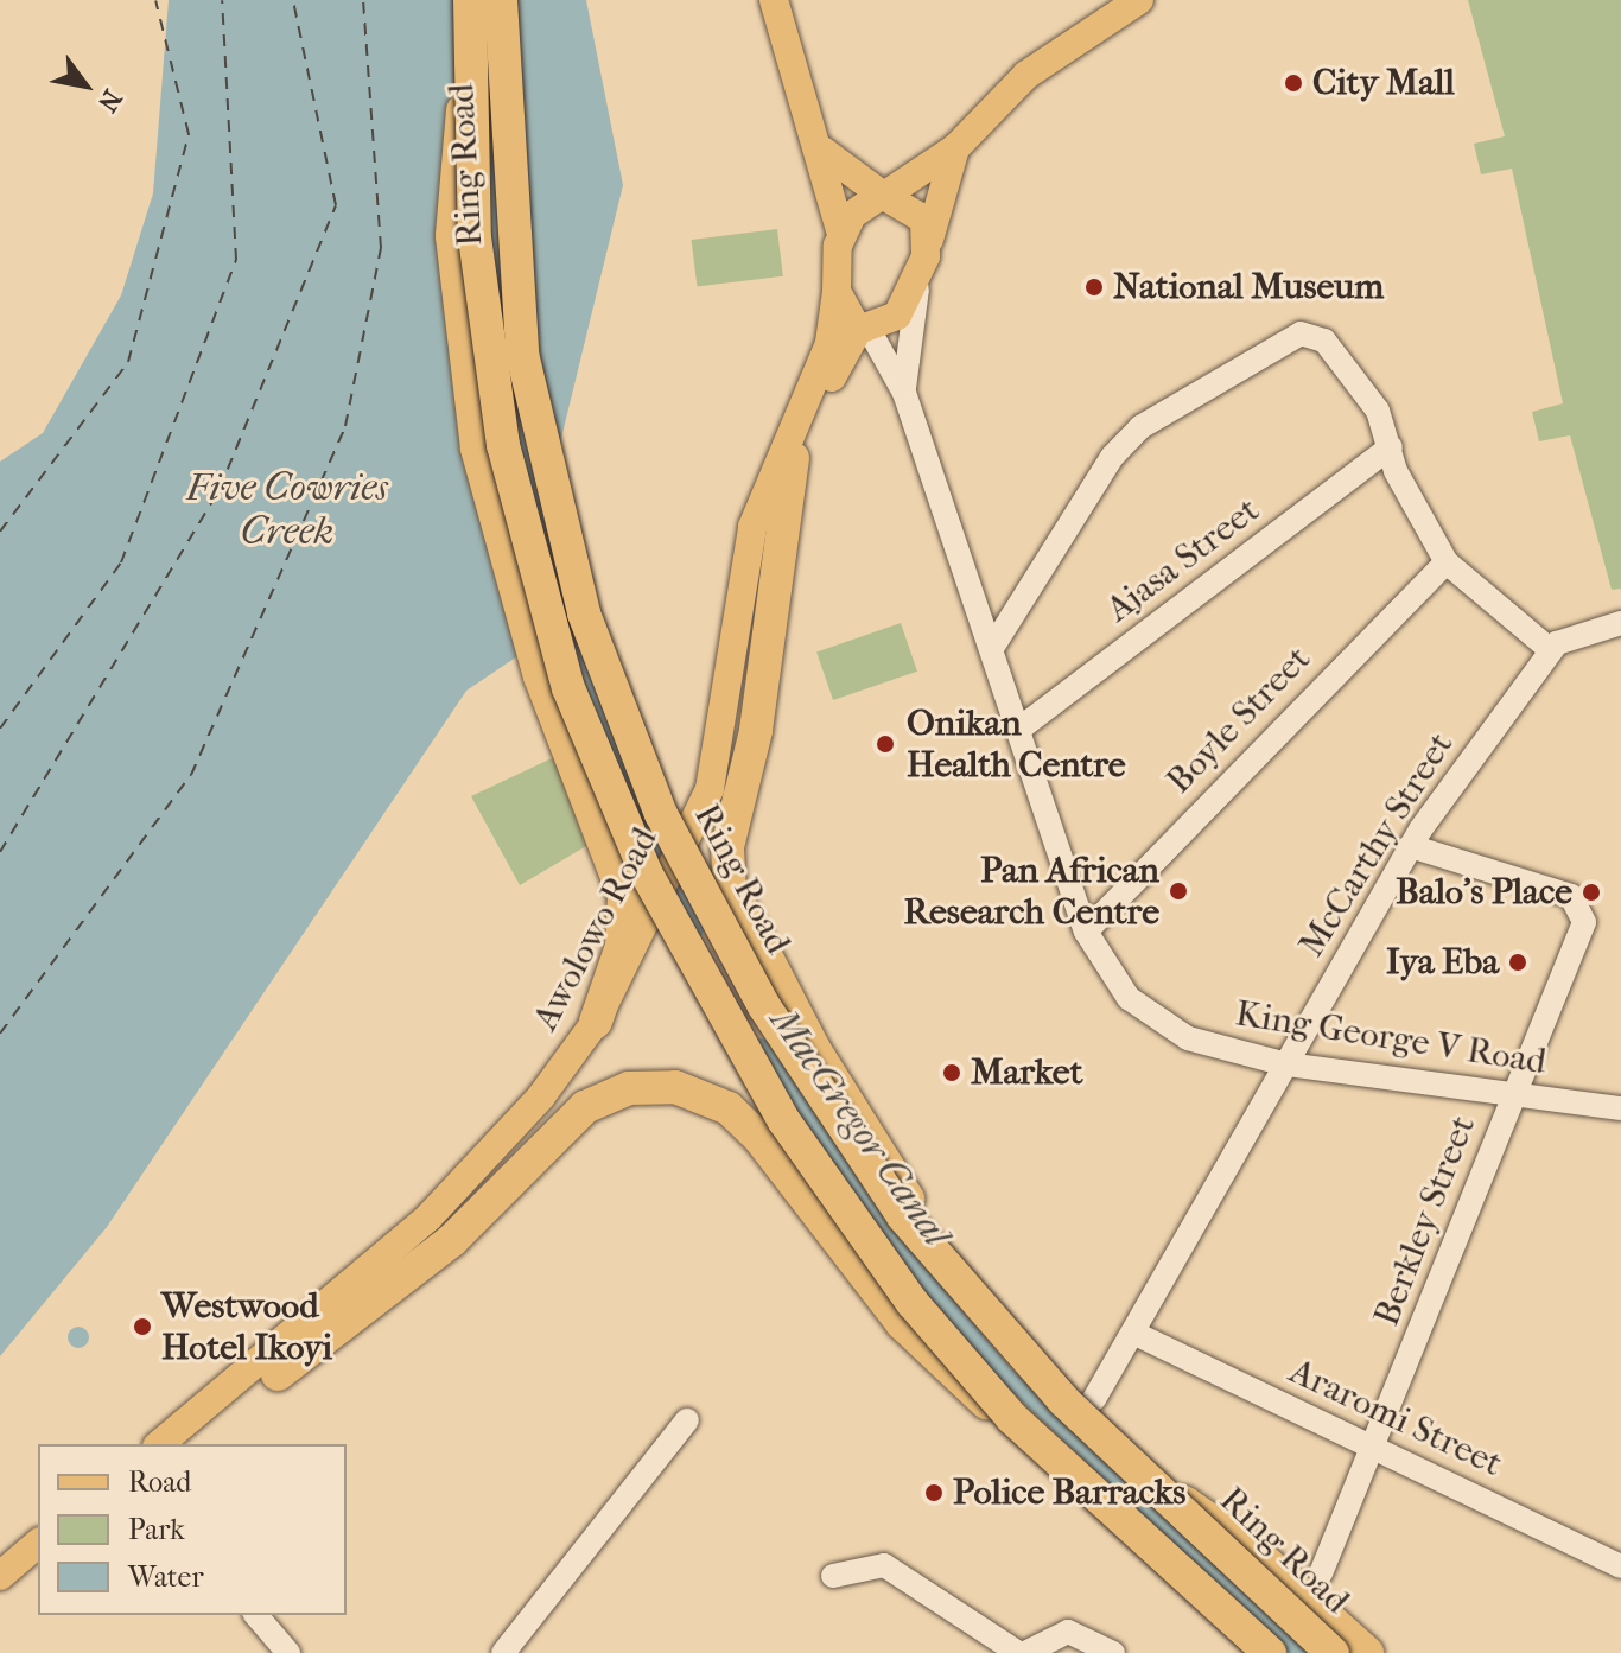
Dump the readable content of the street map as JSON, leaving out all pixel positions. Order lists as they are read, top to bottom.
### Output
{
  "streets": {
    "highway": ["Ring Road"],
    "main road": ["Awolowo Road"],
    "street": [
      "Ajasa Street",
      "Boyle Street",
      "McCarthy Street",
      "King George V Road",
      "Berkley Street",
      "Araromi Street"
    ]
  },
  "crossings": [
    ["Ajasa Street", "King George V Road"],
    ["Boyle Street", "King George V Road"],
    ["McCarthy Street", "King George V Road"],
    ["McCarthy Street", "Berkley Street"],
    ["McCarthy Street", "Araromi Street"],
    ["Awolowo Road", "King George V Road"],
    ["King George V Road", "Berkley Street"],
    ["Berkley Street", "Araromi Street"]
  ],
  "water": ["Five Cowries Creek", "MacGregor Canal"],
  "places": [
    "City Mall",
    "National Museum",
    "Onikan Health Centre",
    "Pan African Research Centre",
    "Balo's Place",
    "Iya Eba",
    "Market",
    "Westwood Hotel Ikoyi",
    "Police Barracks"
  ],
  "legend": ["Road", "Park", "Water"],
  "north": "bottom right"
}
